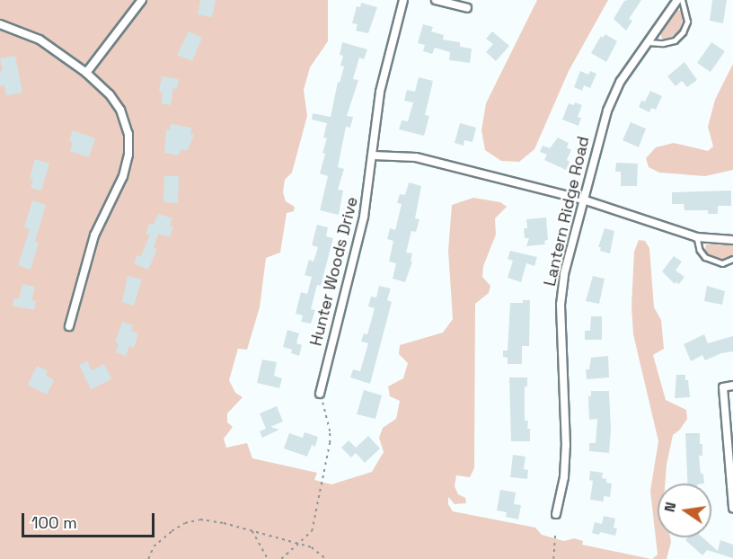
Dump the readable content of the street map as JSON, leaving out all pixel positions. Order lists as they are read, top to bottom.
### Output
{
  "streets": {
    "street": ["Lantern Ridge Road", "Hunter Woods Drive"]
  },
  "scale_bar": "100 m",
  "north": "left"
}
